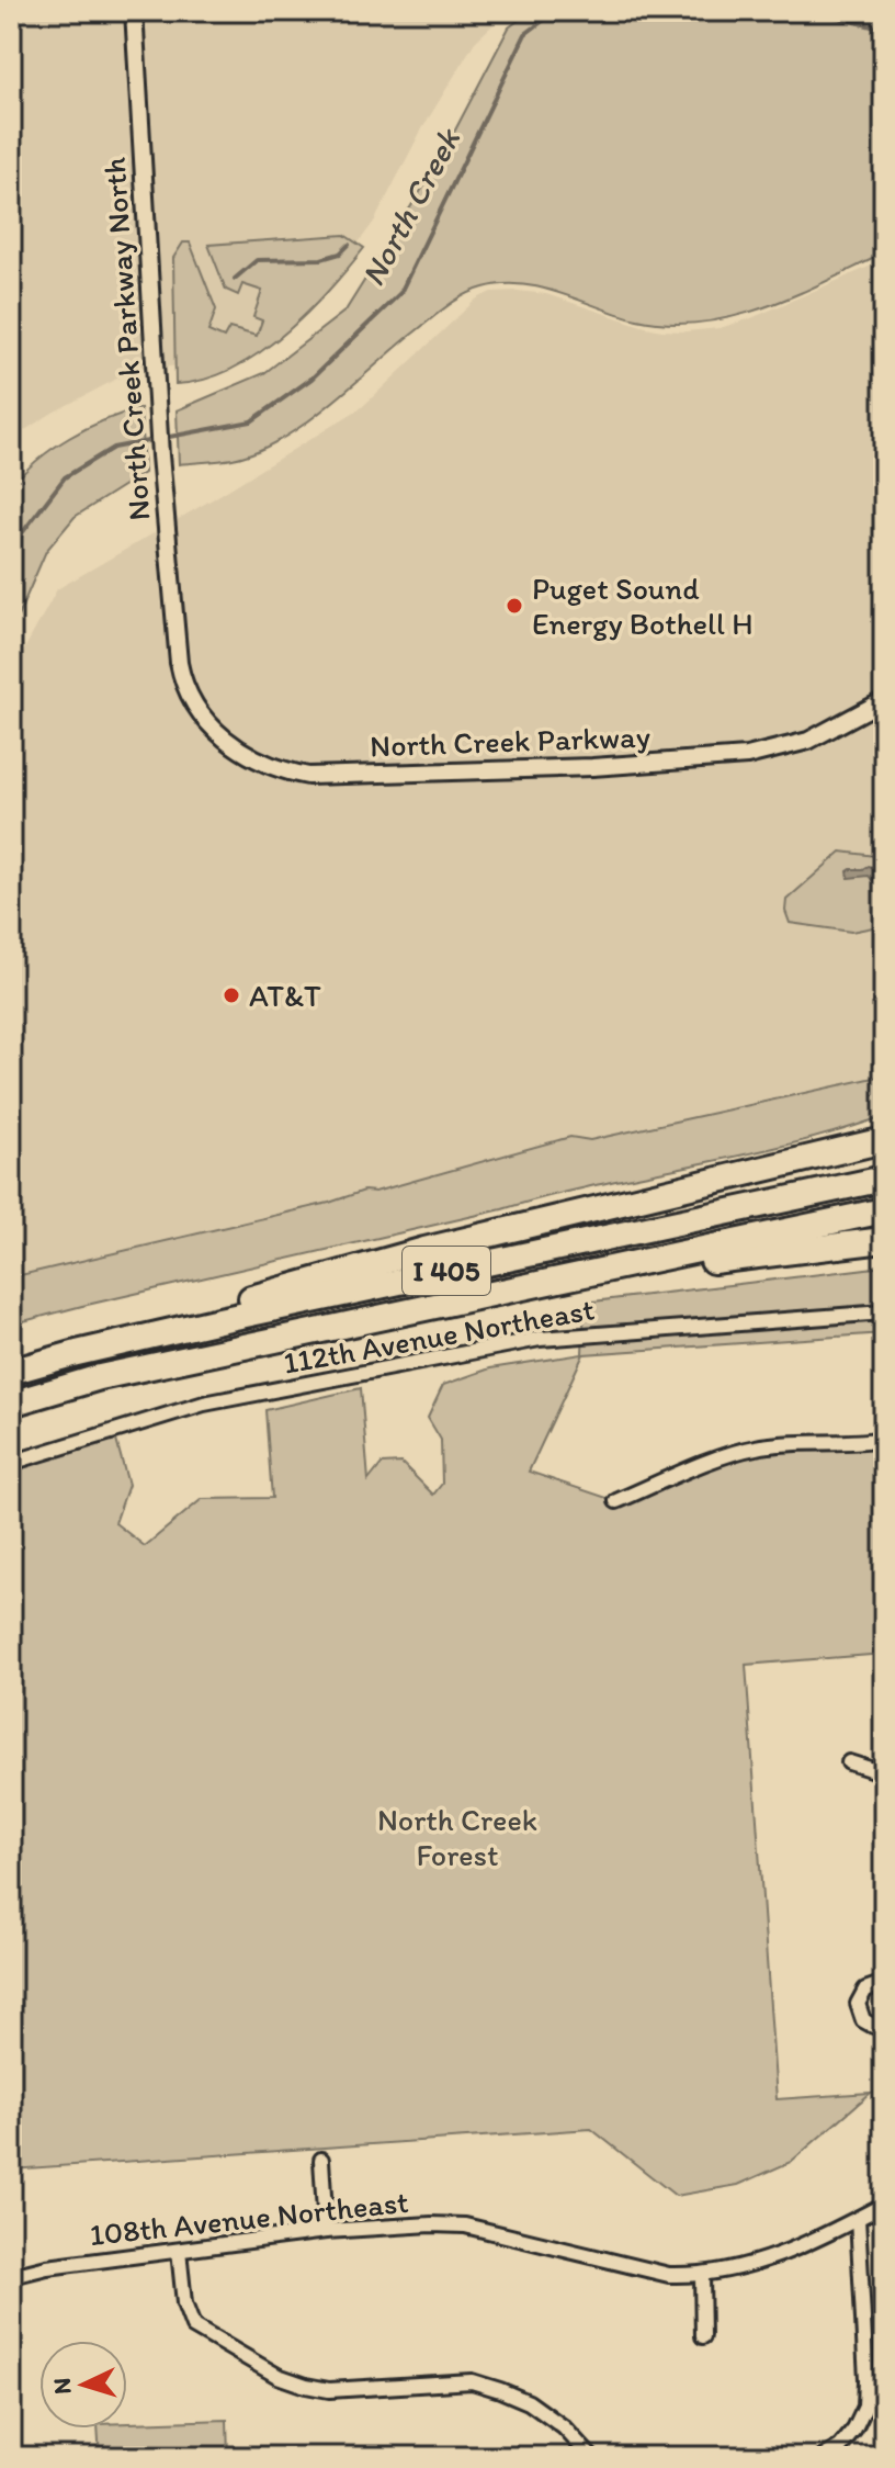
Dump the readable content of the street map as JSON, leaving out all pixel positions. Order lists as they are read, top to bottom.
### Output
{
  "streets": {
    "highway": ["I 405"],
    "street": [
      "North Creek Parkway North",
      "North Creek Parkway",
      "112th Avenue Northeast",
      "108th Avenue Northeast"
    ]
  },
  "crossings": [
    ["North Creek Parkway North", "North Creek Parkway"]
  ],
  "water": ["North Creek"],
  "parks": ["North Creek Forest"],
  "places": ["Puget Sound Energy Bothell H", "AT&T"],
  "north": "left"
}
